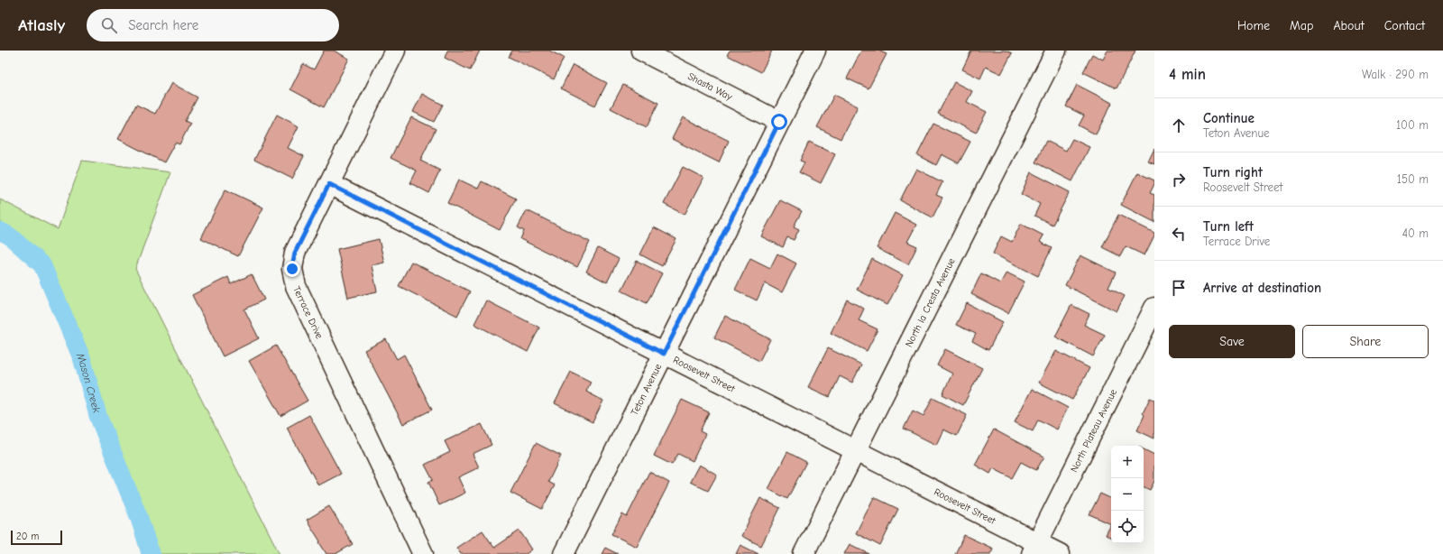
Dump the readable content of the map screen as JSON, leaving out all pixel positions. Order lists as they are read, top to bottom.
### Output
{
  "streets": {
    "street": [
      "Shasta Way",
      "North la Cresta Avenue",
      "Terrace Drive",
      "Roosevelt Street",
      "Teton Avenue",
      "North Plateau Avenue"
    ]
  },
  "crossings": [
    ["Shasta Way", "Teton Avenue"],
    ["North la Cresta Avenue", "Roosevelt Street"],
    ["Terrace Drive", "Roosevelt Street"],
    ["Roosevelt Street", "Teton Avenue"],
    ["Roosevelt Street", "North Plateau Avenue"]
  ],
  "water": ["Mason Creek"],
  "scale_bar": "20 m",
  "page": {
    "header": "Atlasly",
    "search": "Search here",
    "nav": [
      "Home",
      "Map",
      "About",
      "Contact"
    ],
    "heading": ["4 min", "Walk · 290 m"],
    "list": [
      ["Continue", "Teton Avenue", "100 m"],
      ["Turn right", "Roosevelt Street", "150 m"],
      ["Turn left", "Terrace Drive", "40 m"],
      "Arrive at destination"
    ],
    "buttons": ["Save", "Share"],
    "map_buttons": ["+", "−"],
    "scale": "20 m"
  }
}
